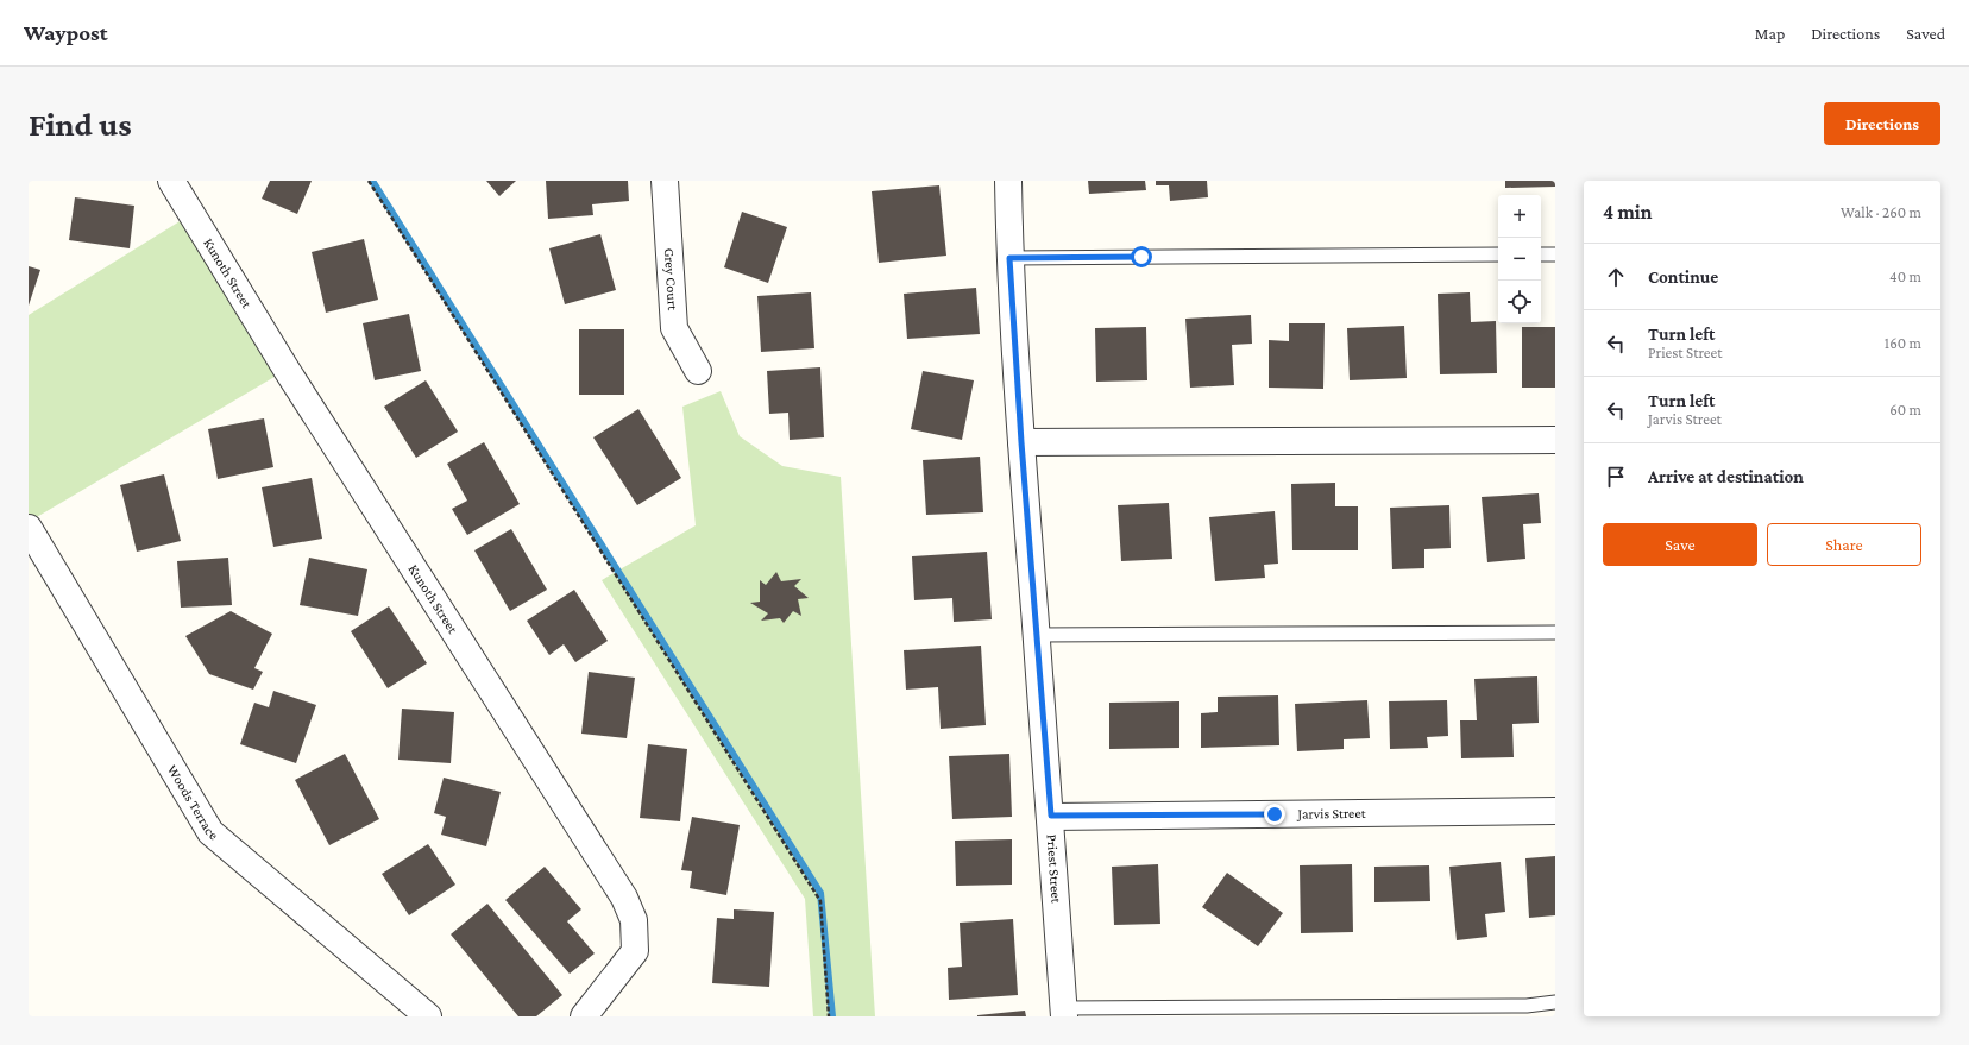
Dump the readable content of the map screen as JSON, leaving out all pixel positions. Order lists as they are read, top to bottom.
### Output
{
  "streets": {
    "street": [
      "Kunoth Street",
      "Grey Court",
      "Woods Terrace",
      "Jarvis Street",
      "Priest Street"
    ]
  },
  "crossings": [
    ["Jarvis Street", "Priest Street"]
  ],
  "page": {
    "header": "Waypost",
    "nav": ["Map", "Directions", "Saved"],
    "buttons": [
      "Directions",
      ["Save", "Share"]
    ],
    "title": "Find us",
    "heading": ["4 min", "Walk · 260 m"],
    "map_buttons": ["+", "−"],
    "list": [
      ["Continue", "40 m"],
      ["Turn left", "Priest Street", "160 m"],
      ["Turn left", "Jarvis Street", "60 m"],
      "Arrive at destination"
    ]
  }
}
